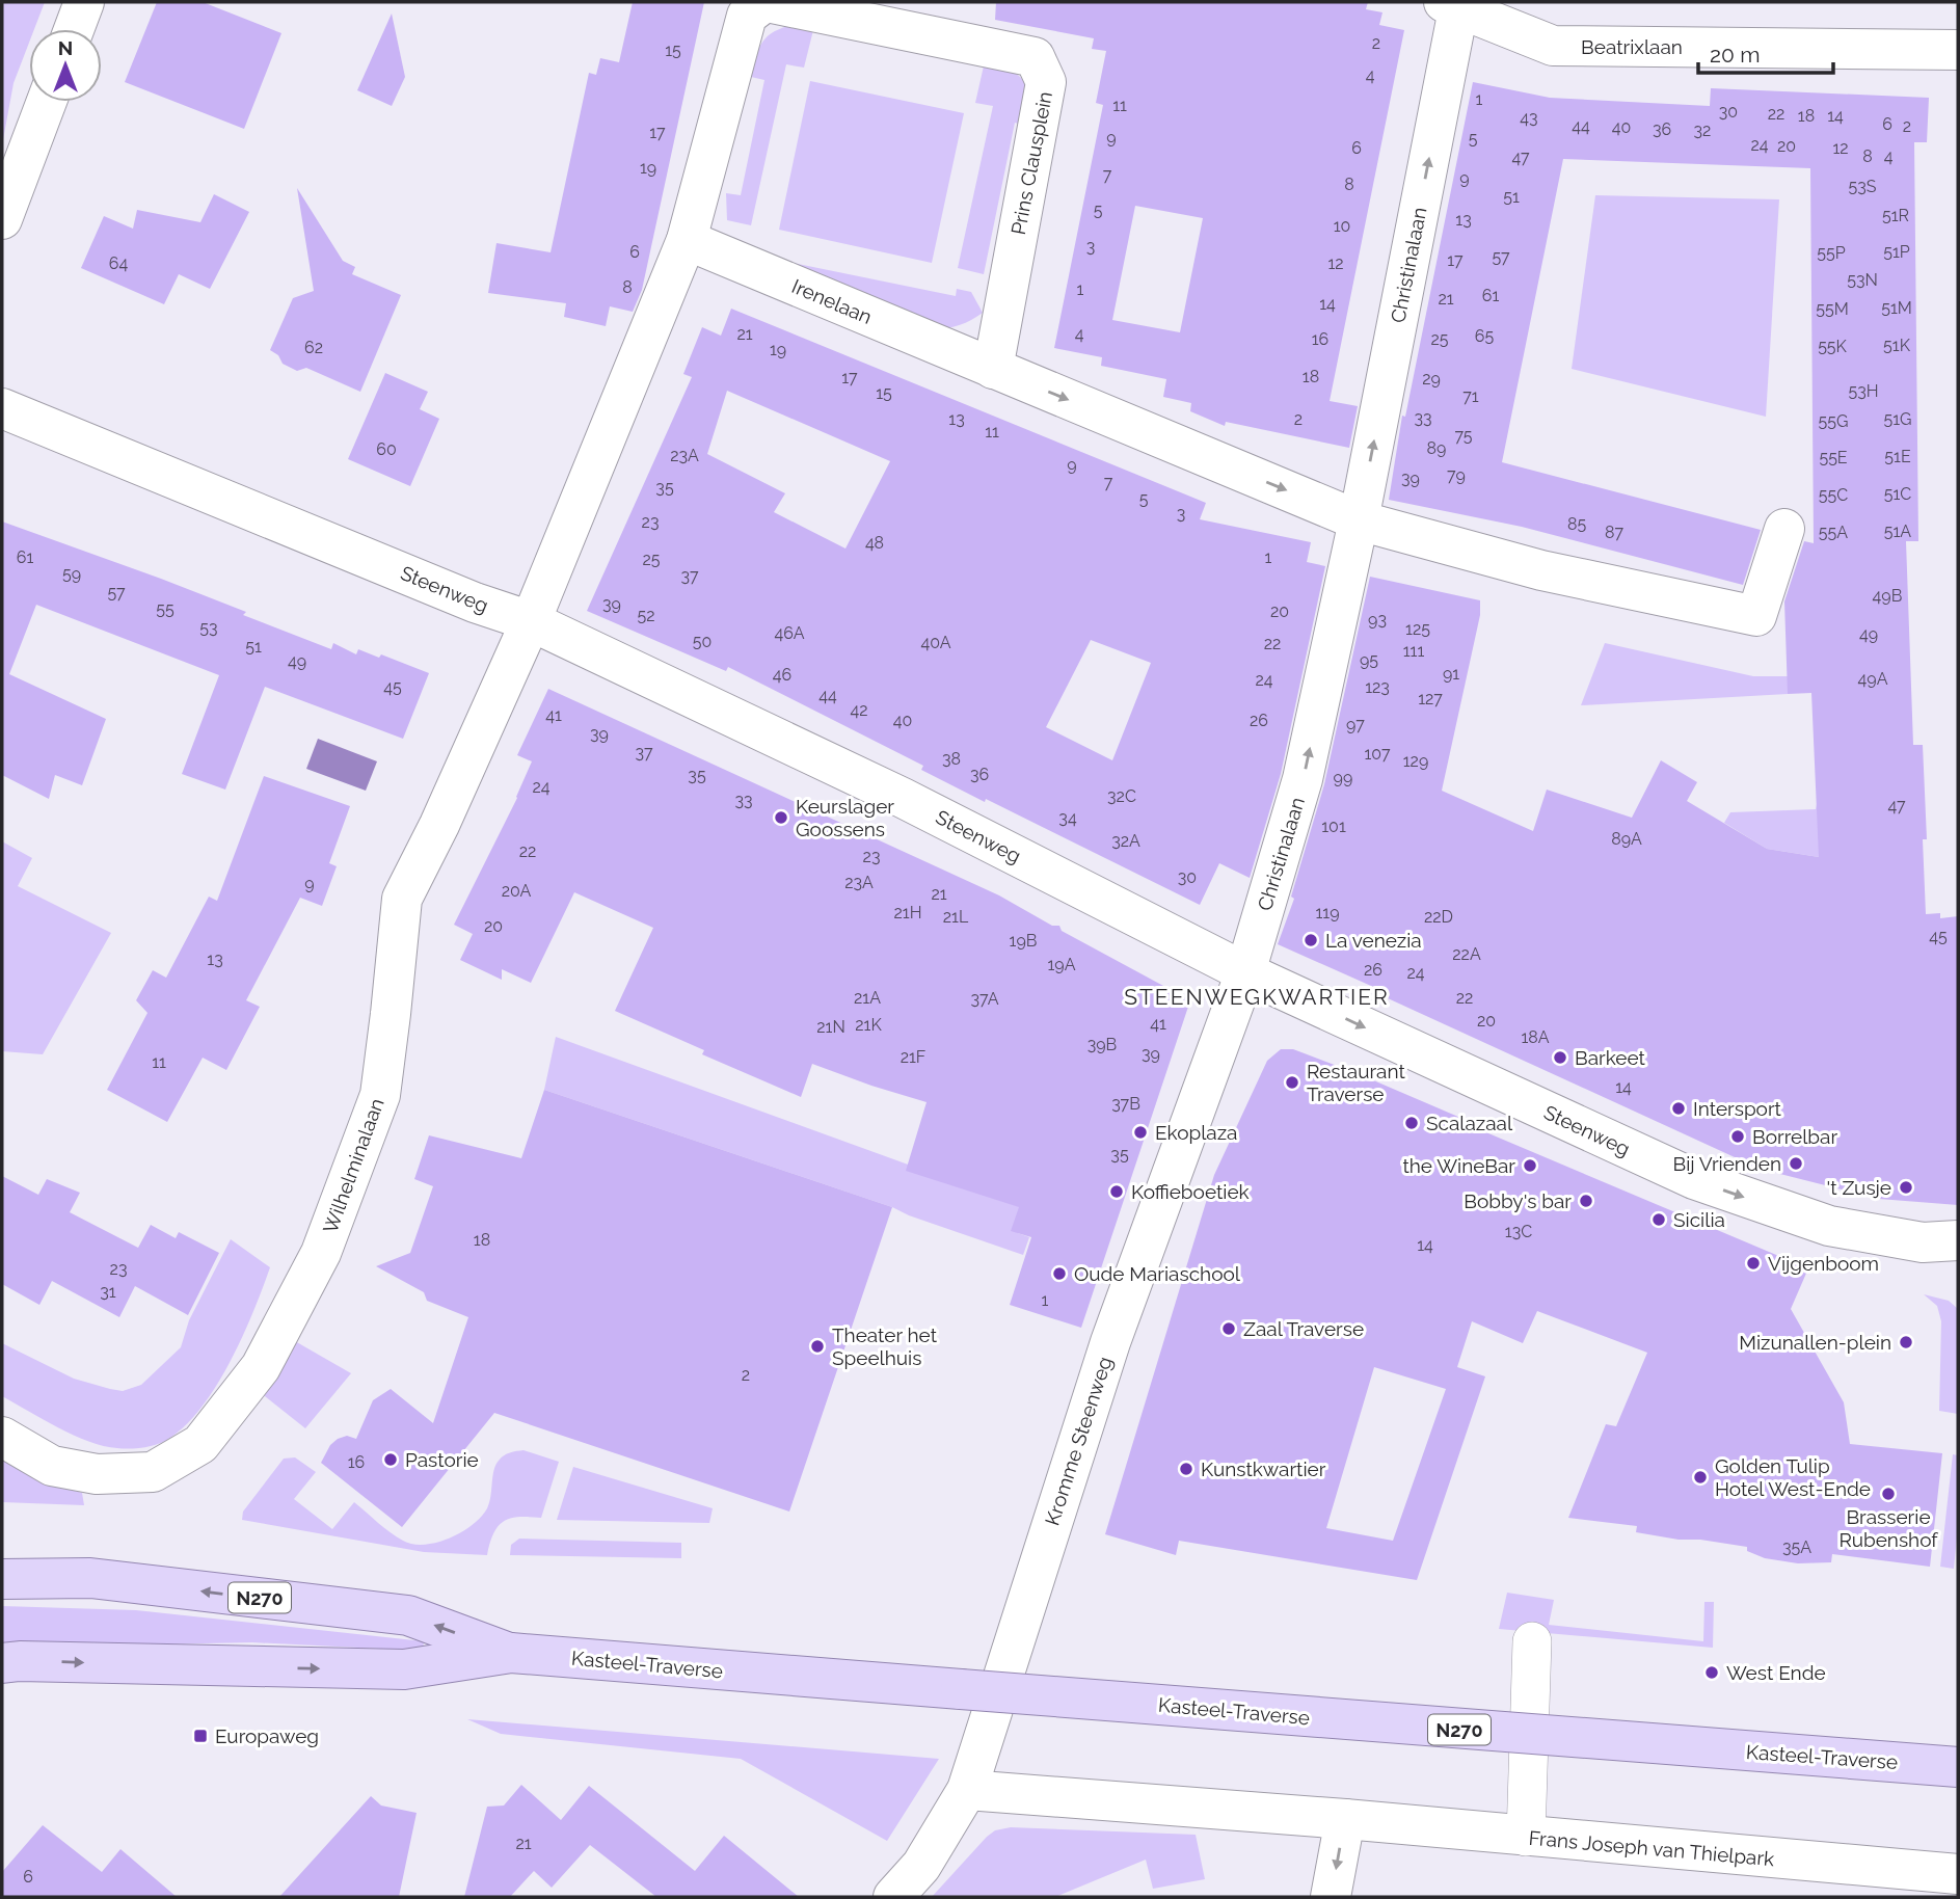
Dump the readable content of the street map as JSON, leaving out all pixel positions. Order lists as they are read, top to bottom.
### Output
{
  "streets": {
    "main road": ["N270", "Kasteel-Traverse"],
    "street": [
      "Beatrixlaan",
      "Prins Clausplein",
      "Christinalaan",
      "Irenelaan",
      "Steenweg",
      "Wilhelminalaan",
      "Kromme Steenweg",
      "Frans Joseph van Thielpark"
    ]
  },
  "crossings": [
    ["Beatrixlaan", "Christinalaan"],
    ["Prins Clausplein", "Irenelaan"],
    ["Christinalaan", "Irenelaan"],
    ["Christinalaan", "Steenweg"],
    ["Christinalaan", "Kromme Steenweg"],
    ["Steenweg", "Wilhelminalaan"],
    ["Steenweg", "Kromme Steenweg"],
    ["Kromme Steenweg", "Frans Joseph van Thielpark"]
  ],
  "one_way": ["Christinalaan", "Irenelaan", "Steenweg"],
  "districts": ["STEENWEGKWARTIER"],
  "places": {
    "other": [
      "Keurslager Goossens",
      "La venezia",
      "Barkeet",
      "Restaurant Traverse",
      "Intersport",
      "Scalazaal",
      "Ekoplaza",
      "Borrelbar",
      "Bij Vrienden",
      "the WineBar",
      "'t Zusje",
      "Koffieboetiek",
      "Bobby's bar",
      "Sicilia",
      "Vijgenboom",
      "Oude Mariaschool",
      "Zaal Traverse",
      "Mizunallen-plein",
      "Theater het Speelhuis",
      "Pastorie",
      "Kunstkwartier",
      "Golden Tulip Hotel West-Ende",
      "Brasserie Rubenshof",
      "West Ende"
    ],
    "transit": ["Europaweg"]
  },
  "house_numbers": [
    "2",
    "15",
    "4",
    "1",
    "11",
    "30",
    "22",
    "18",
    "14",
    "43",
    "6",
    "44",
    "2",
    "40",
    "36",
    "32",
    "17",
    "9",
    "5",
    "24",
    "20",
    "6",
    "12",
    "8",
    "4",
    "47",
    "19",
    "7",
    "9",
    "8",
    "53S",
    "51",
    "5",
    "51R",
    "13",
    "10",
    "3",
    "6",
    "51P",
    "55P",
    "57",
    "17",
    "64",
    "12",
    "53N",
    "8",
    "1",
    "61",
    "21",
    "14",
    "51M",
    "55M",
    "21",
    "4",
    "65",
    "16",
    "25",
    "51K",
    "55K",
    "62",
    "19",
    "18",
    "17",
    "29",
    "53H",
    "15",
    "71",
    "33",
    "13",
    "2",
    "51G",
    "55G",
    "11",
    "75",
    "89",
    "60",
    "23A",
    "51E",
    "55E",
    "9",
    "79",
    "39",
    "7",
    "35",
    "51C",
    "55C",
    "5",
    "3",
    "23",
    "85",
    "51A",
    "87",
    "55A",
    "48",
    "61",
    "1",
    "25",
    "59",
    "37",
    "57",
    "49B",
    "39",
    "55",
    "20",
    "52",
    "93",
    "53",
    "125",
    "46A",
    "49",
    "50",
    "40A",
    "22",
    "51",
    "111",
    "95",
    "49",
    "91",
    "46",
    "49A",
    "24",
    "45",
    "123",
    "44",
    "127",
    "42",
    "41",
    "40",
    "26",
    "97",
    "39",
    "37",
    "107",
    "38",
    "129",
    "36",
    "35",
    "99",
    "24",
    "32C",
    "33",
    "47",
    "34",
    "101",
    "89A",
    "32A",
    "22",
    "23",
    "30",
    "23A",
    "9",
    "20A",
    "21",
    "21H",
    "119",
    "21L",
    "22D",
    "20",
    "45",
    "19B",
    "22A",
    "13",
    "19A",
    "26",
    "24",
    "21A",
    "22",
    "37A",
    "20",
    "41",
    "21K",
    "21N",
    "18A",
    "39B",
    "39",
    "21F",
    "11",
    "14",
    "37B",
    "35",
    "13C",
    "18",
    "14",
    "23",
    "31",
    "1",
    "2",
    "16",
    "35A",
    "21",
    "6"
  ],
  "scale_bar": "20 m",
  "north": "top"
}
